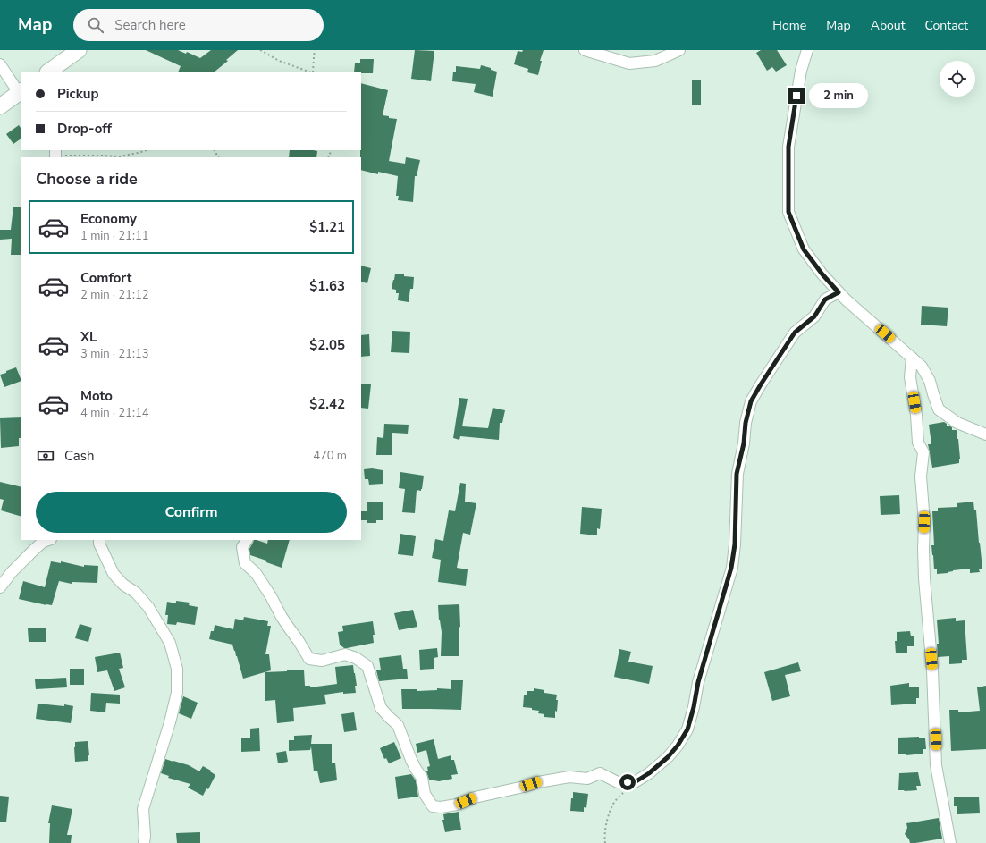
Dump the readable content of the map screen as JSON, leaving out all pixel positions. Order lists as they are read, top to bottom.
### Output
{
  "page": {
    "header": "Map",
    "search": "Search here",
    "nav": [
      "Home",
      "Map",
      "About",
      "Contact"
    ],
    "banner": ["Pickup", "Drop-off"],
    "bubble": "2 min",
    "heading": "Choose a ride",
    "list": [
      {
        "name": "Economy",
        "note": "1 min · 21:11",
        "value": "$1.21"
      },
      {
        "name": "Comfort",
        "note": "2 min · 21:12",
        "value": "$1.63"
      },
      {
        "name": "XL",
        "note": "3 min · 21:13",
        "value": "$2.05"
      },
      {
        "name": "Moto",
        "note": "4 min · 21:14",
        "value": "$2.42"
      }
    ],
    "pay": ["Cash", "470 m"],
    "buttons": "Confirm"
  }
}
